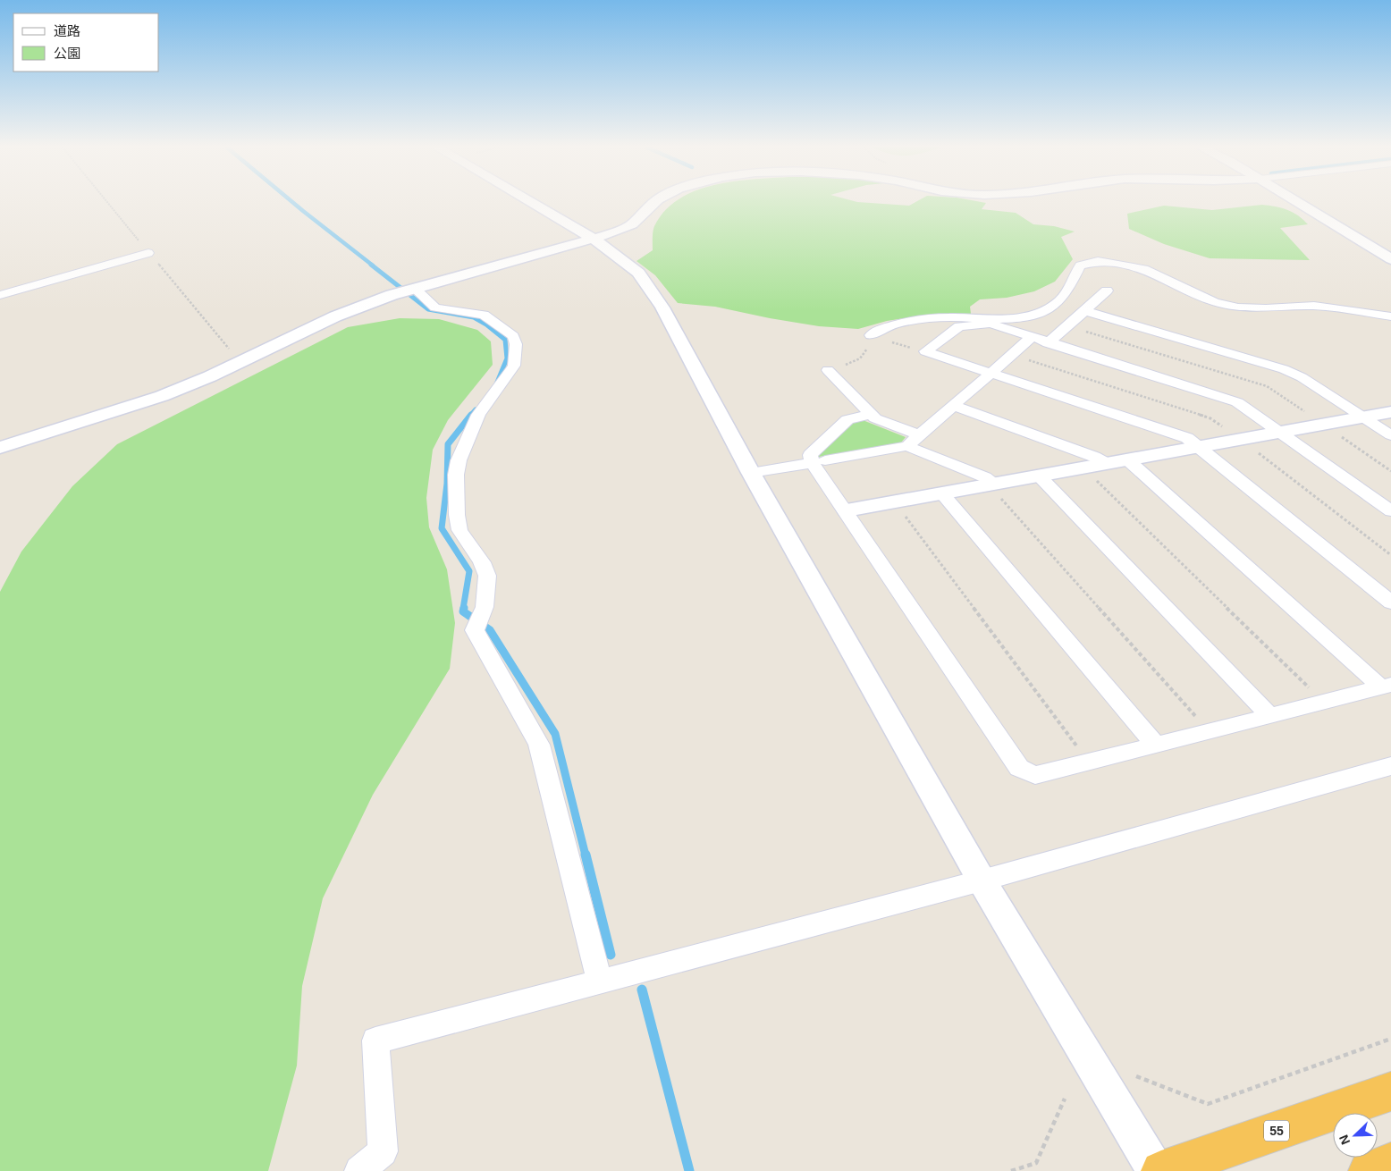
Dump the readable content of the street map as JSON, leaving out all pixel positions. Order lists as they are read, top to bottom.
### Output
{
  "streets": {
    "highway": ["55"]
  },
  "legend": ["道路", "公園"],
  "north": "bottom left"
}
